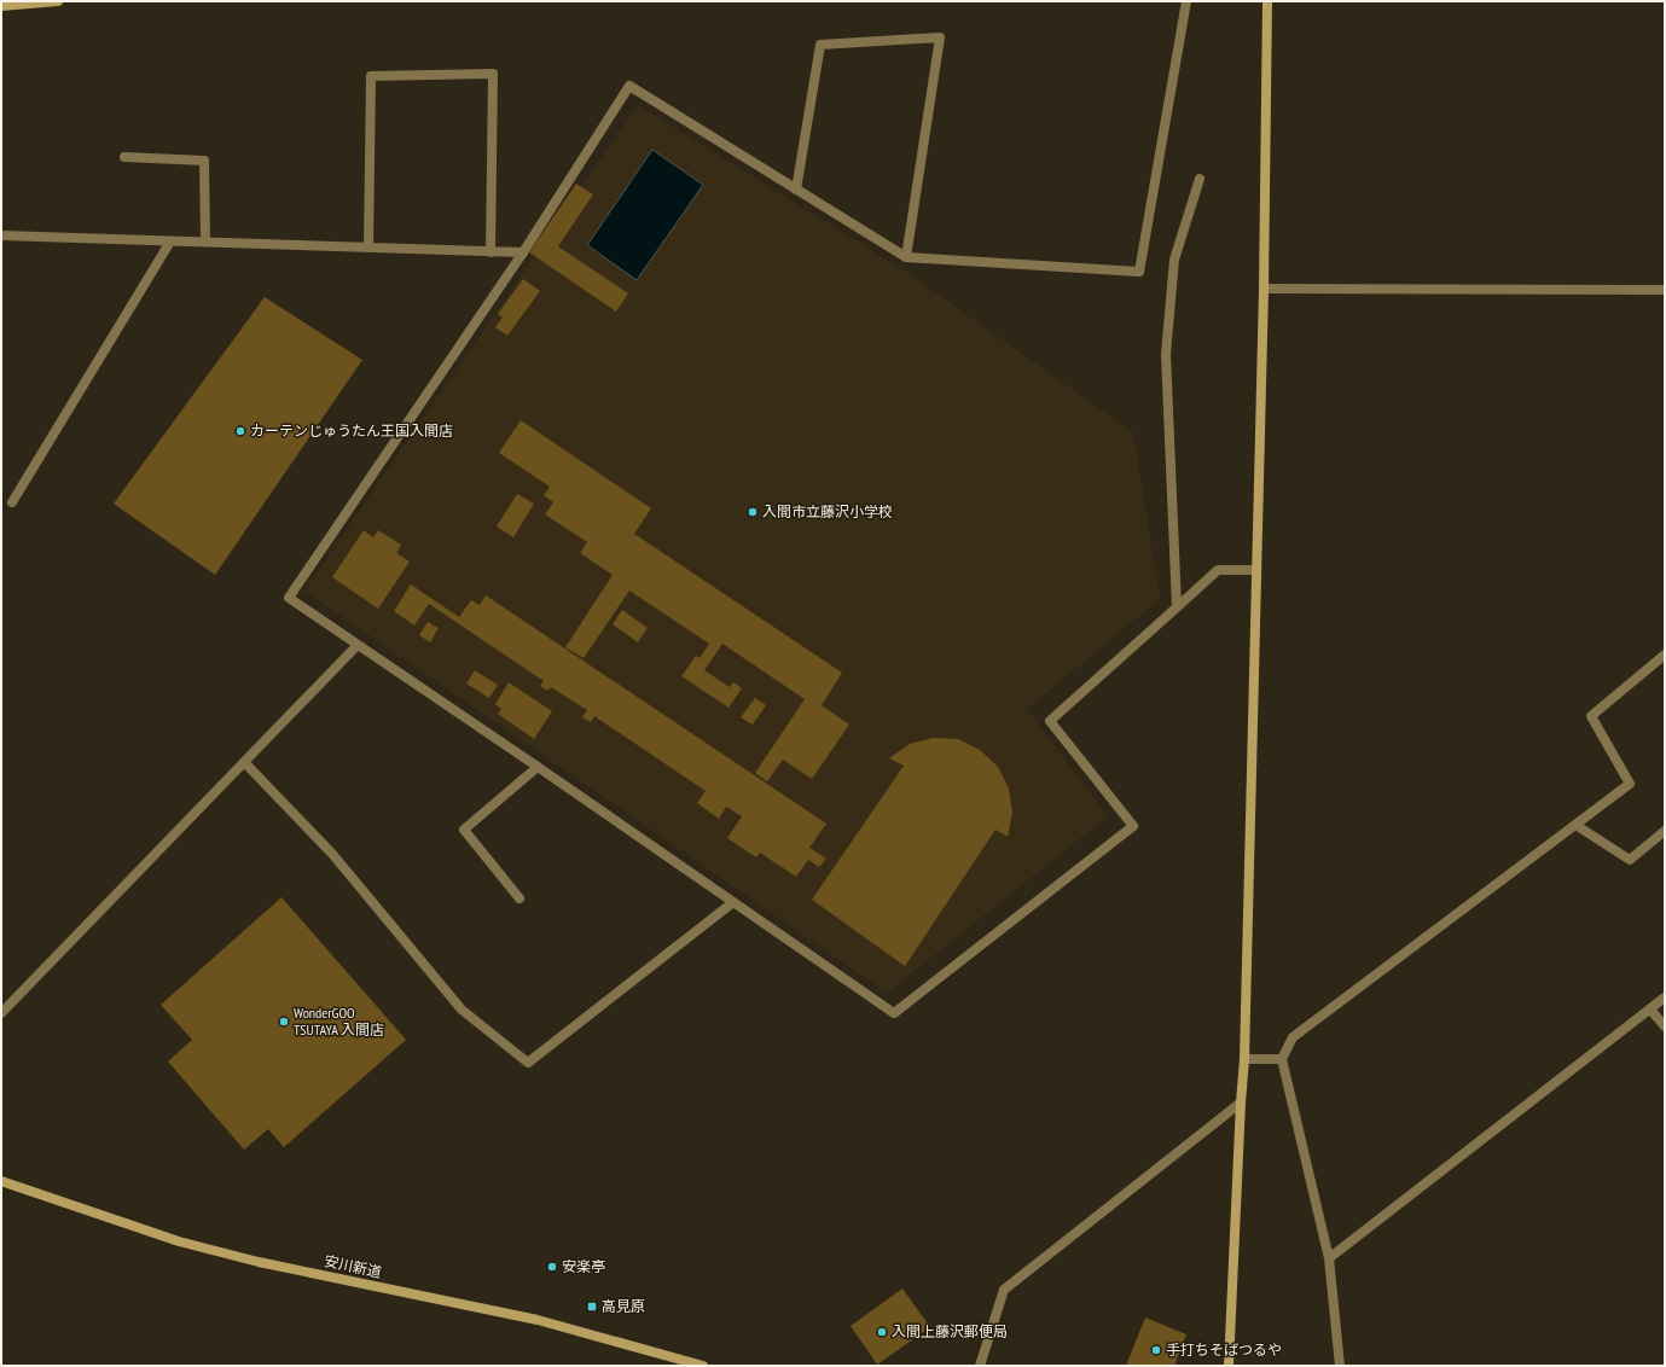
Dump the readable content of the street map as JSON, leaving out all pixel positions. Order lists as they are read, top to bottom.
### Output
{
  "streets": {
    "street": ["安川新道"]
  },
  "places": {
    "other": [
      "カーテンじゅうたん王国入間店",
      "入間市立藤沢小学校",
      "WonderGOO TSUTAYA 入間店",
      "安楽亭",
      "入間上藤沢郵便局",
      "手打ちそばつるや"
    ],
    "transit": ["高見原"]
  }
}
